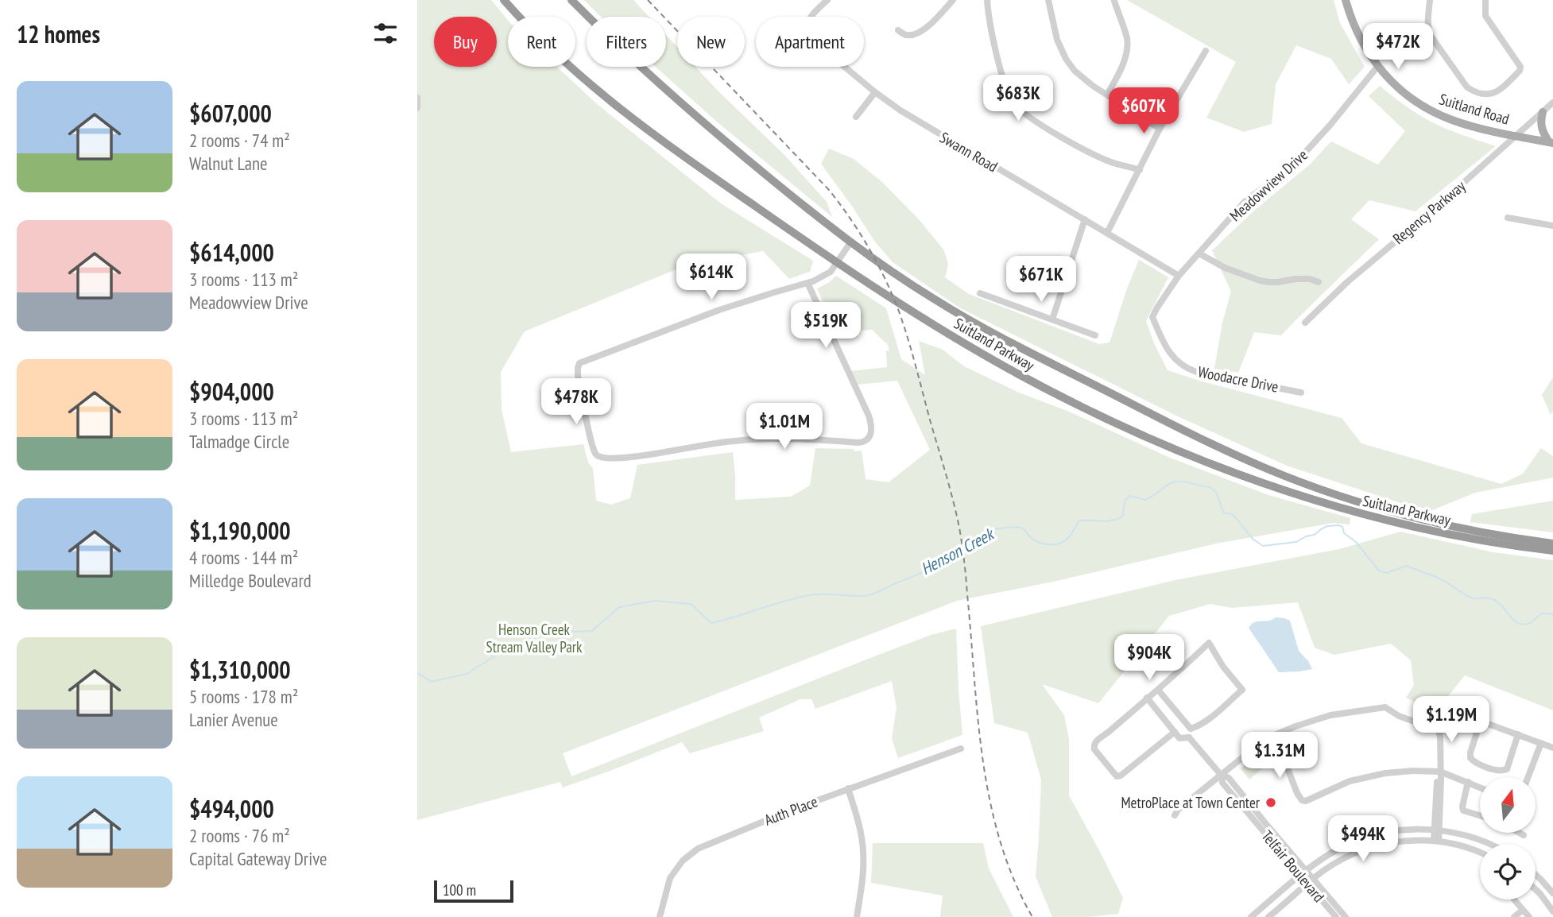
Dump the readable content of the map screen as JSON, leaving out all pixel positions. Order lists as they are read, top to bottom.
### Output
{
  "streets": {
    "highway": ["Suitland Parkway"],
    "main road": ["Suitland Road"],
    "street": [
      "Swann Road",
      "Meadowview Drive",
      "Regency Parkway",
      "Woodacre Drive",
      "Auth Place",
      "Telfair Boulevard"
    ]
  },
  "crossings": [
    ["Suitland Road", "Meadowview Drive"],
    ["Suitland Road", "Regency Parkway"],
    ["Swann Road", "Meadowview Drive"],
    ["Swann Road", "Woodacre Drive"],
    ["Meadowview Drive", "Woodacre Drive"]
  ],
  "water": ["Henson Creek"],
  "parks": ["Henson Creek Stream Valley Park"],
  "places": ["MetroPlace at Town Center"],
  "scale_bar": "100 m",
  "north": "top",
  "page": {
    "heading": "12 homes",
    "chip": [
      "Buy",
      "Rent",
      "Filters",
      "New",
      "Apartment"
    ],
    "price": [
      "$472K",
      "$683K",
      "$607K",
      "$614K",
      "$671K",
      "$519K",
      "$478K",
      "$1.01M",
      "$904K",
      "$1.19M",
      "$1.31M",
      "$494K"
    ],
    "list": [
      {
        "name": "$607,000",
        "note": "2 rooms · 74 m² · Walnut Lane"
      },
      {
        "name": "$614,000",
        "note": "3 rooms · 113 m² · Meadowview Drive"
      },
      {
        "name": "$904,000",
        "note": "3 rooms · 113 m² · Talmadge Circle"
      },
      {
        "name": "$1,190,000",
        "note": "4 rooms · 144 m² · Milledge Boulevard"
      },
      {
        "name": "$1,310,000",
        "note": "5 rooms · 178 m² · Lanier Avenue"
      },
      {
        "name": "$494,000",
        "note": "2 rooms · 76 m² · Capital Gateway Drive"
      }
    ],
    "scale": "100 m"
  }
}
